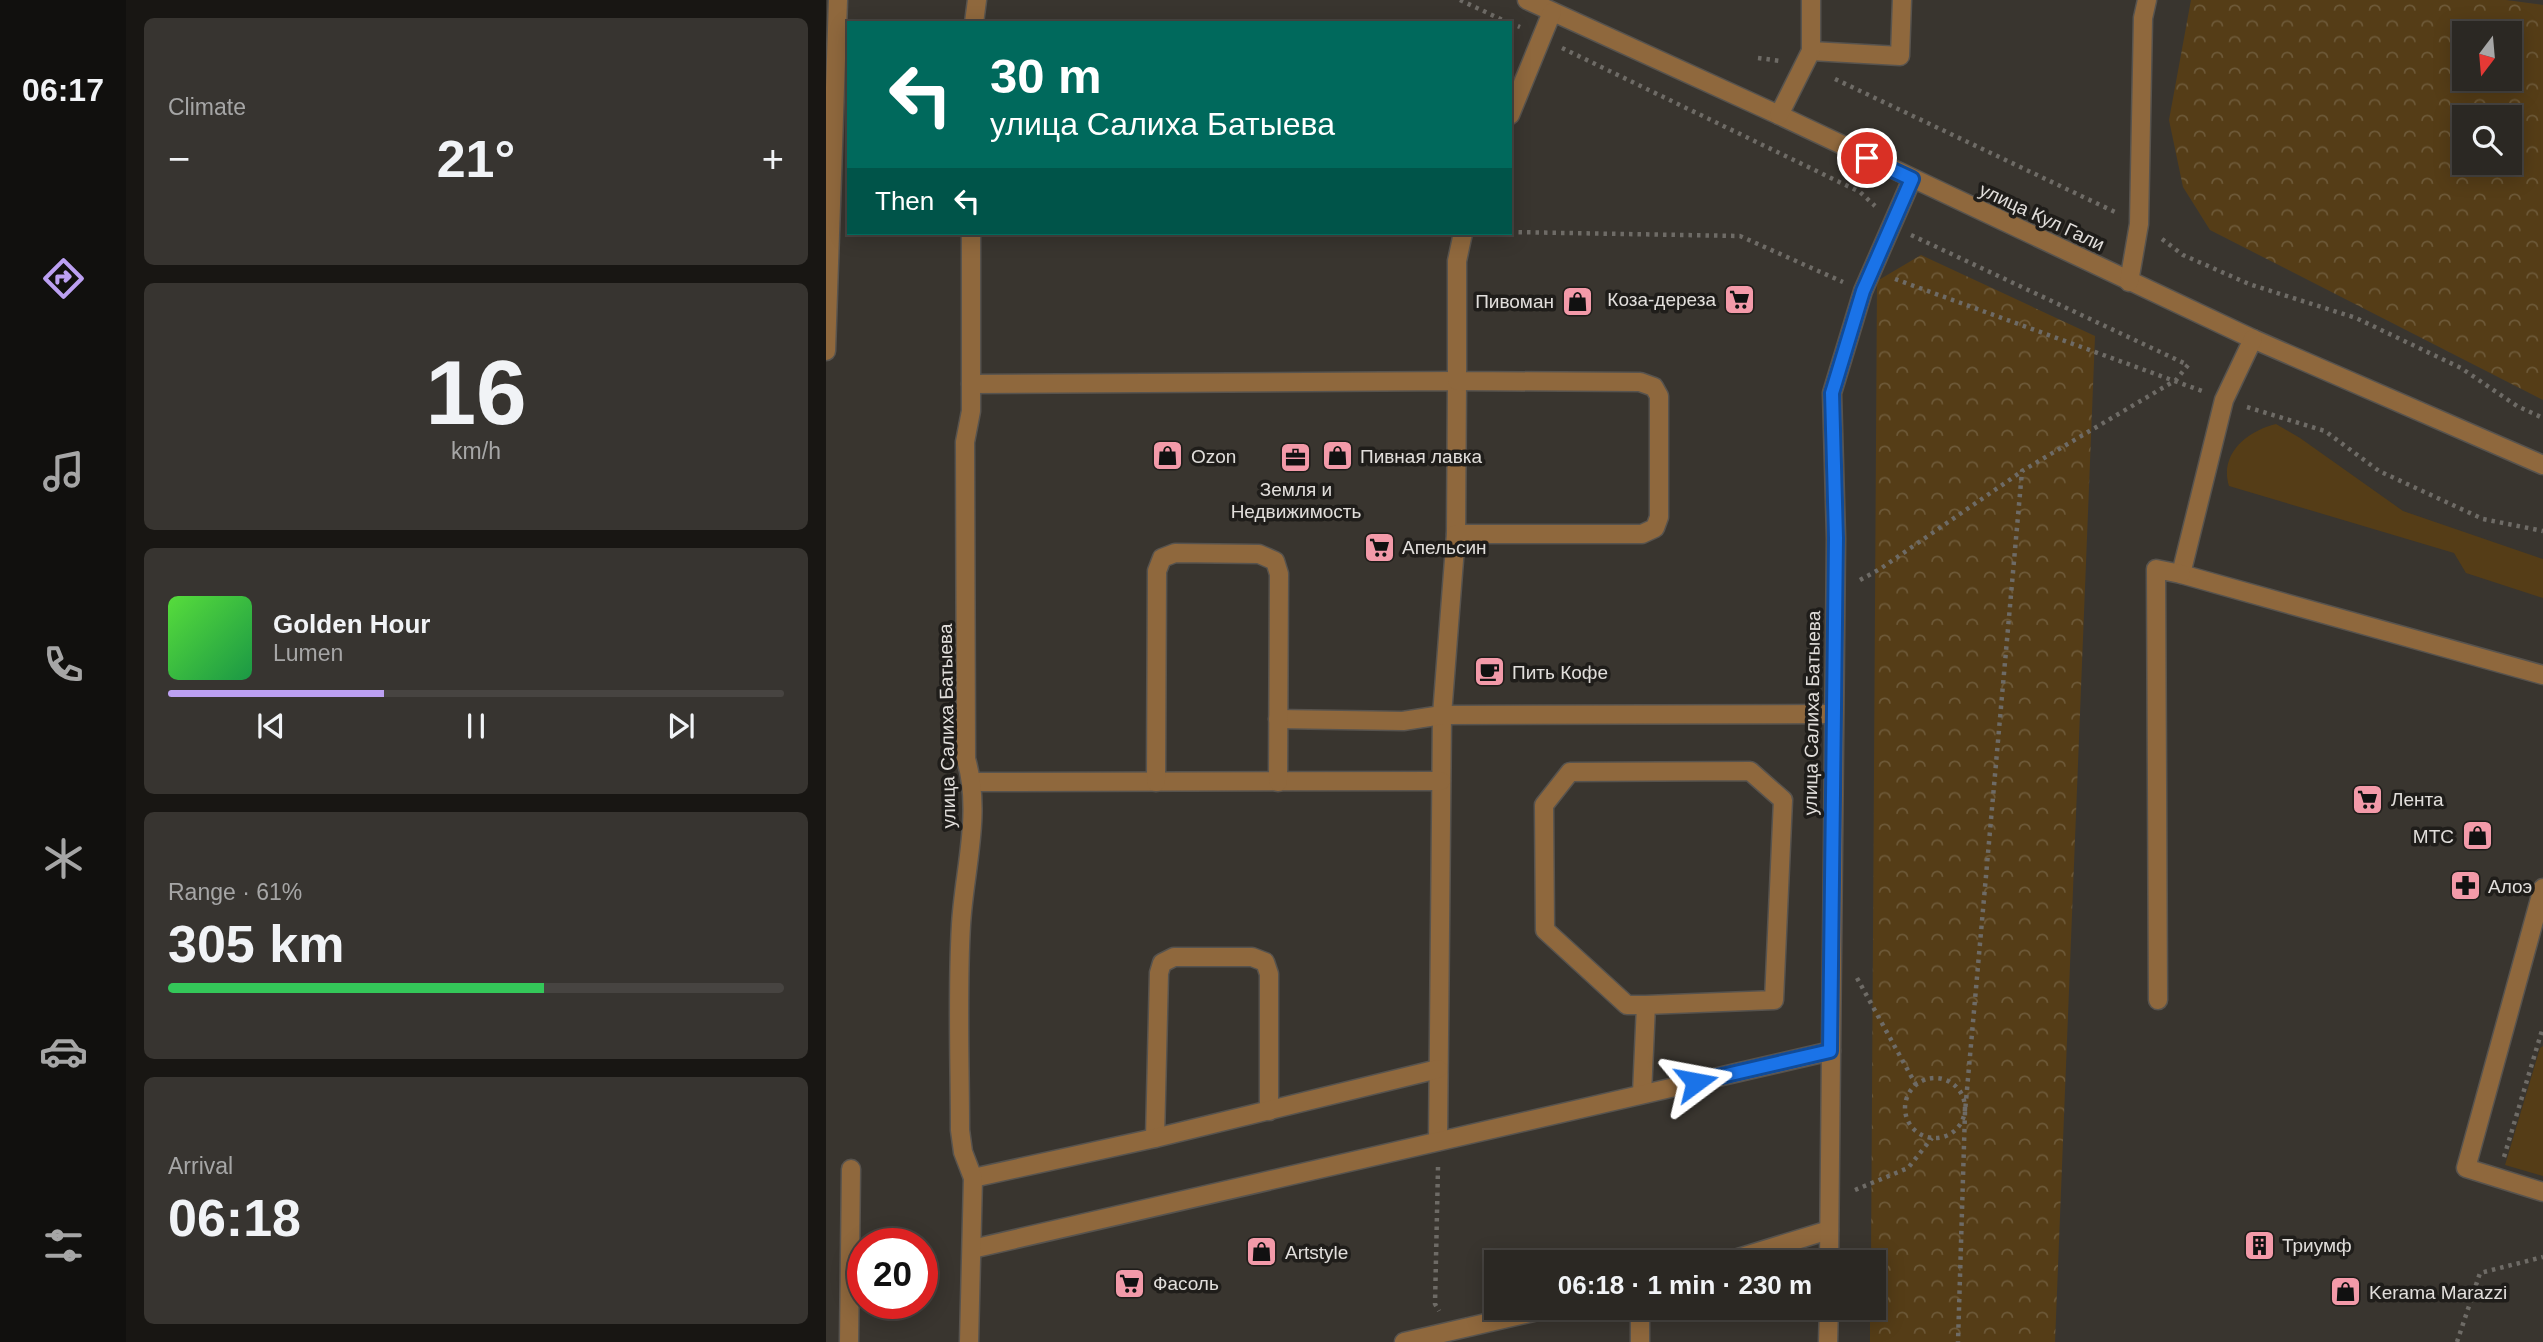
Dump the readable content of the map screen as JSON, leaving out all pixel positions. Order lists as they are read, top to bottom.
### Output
{
  "streets": {
    "street": ["улица Кул Гали", "улица Салиха Батыева"]
  },
  "crossings": [
    ["улица Кул Гали", "улица Салиха Батыева"]
  ],
  "places": {
    "supermarket": [
      "Коза-дереза",
      "Апельсин",
      "Лента",
      "Фасоль"
    ],
    "shop": [
      "Пивоман",
      "Ozon",
      "Пивная лавка",
      "МТС",
      "Artstyle",
      "Kerama Marazzi"
    ],
    "office": ["Земля и Недвижимость"],
    "cafe": ["Пить Кофе"],
    "pharmacy": ["Алоэ"],
    "building": ["Триумф"]
  },
  "north": "bottom",
  "page": {
    "tabs": "06:17",
    "tile": [
      "Climate",
      ["16", "km/h"],
      ["Range · 61%", "305 km"],
      ["Arrival", "06:18"]
    ],
    "turn": ["30 m", "улица Салиха Батыева"],
    "heat": ["−", "21°", "+"],
    "then": "Then",
    "song": ["Golden Hour", "Lumen"],
    "limit": "20",
    "trip": "06:18 · 1 min · 230 m"
  }
}
